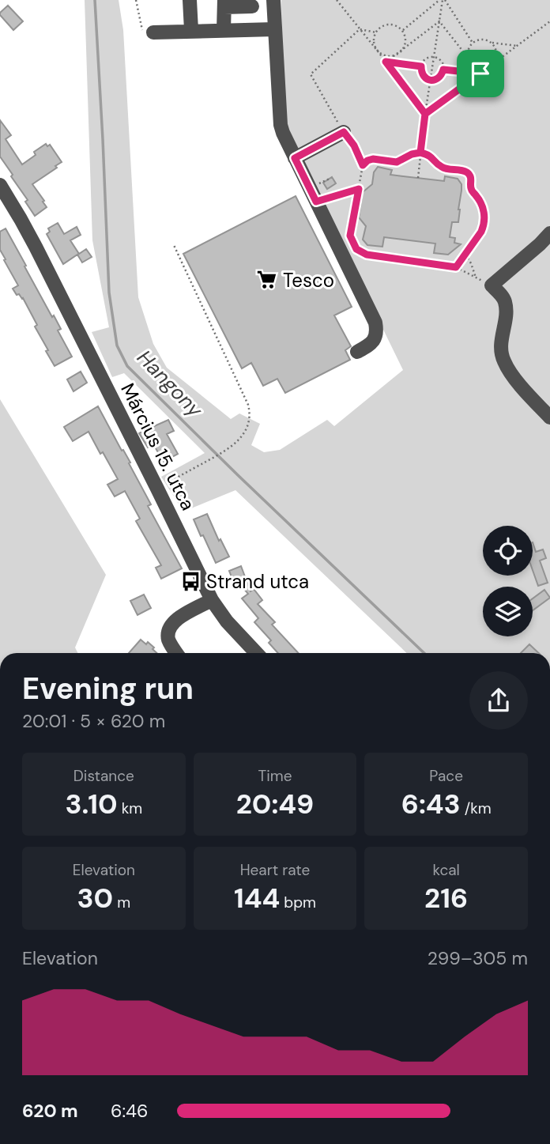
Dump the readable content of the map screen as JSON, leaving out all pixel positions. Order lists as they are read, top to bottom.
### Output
{
  "streets": {
    "street": ["Március 15. utca"]
  },
  "water": ["Hangony"],
  "places": {
    "supermarket": ["Tesco"],
    "bus stop": ["Strand utca"]
  },
  "page": {
    "heading": ["Evening run", "20:01 · 5 × 620 m"],
    "stats": [
      ["Distance", "3.10 km"],
      ["Time", "20:49"],
      ["Pace", "6:43 /km"],
      ["Elevation", "30 m"],
      ["Heart rate", "144 bpm"],
      ["kcal", "216"]
    ],
    "chart": ["Elevation", "299–305 m"],
    "list": [
      {
        "name": "620 m",
        "note": "6:46"
      }
    ]
  }
}
